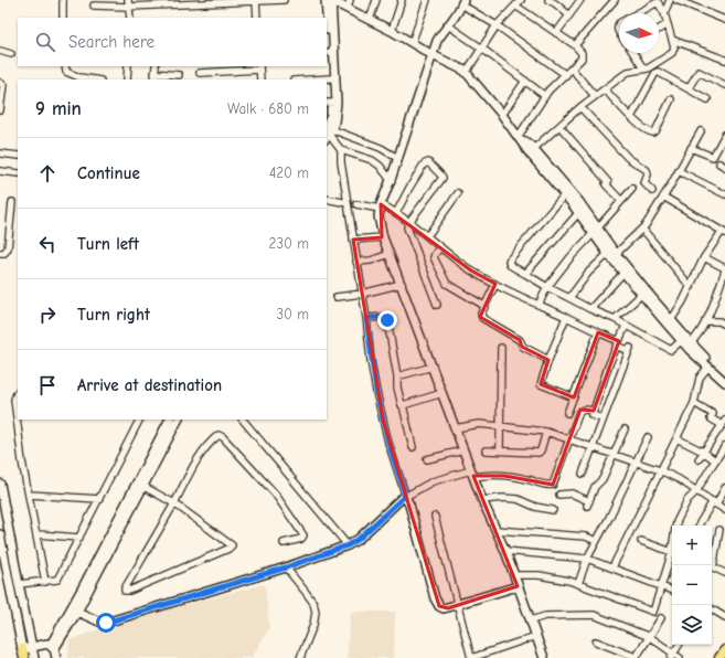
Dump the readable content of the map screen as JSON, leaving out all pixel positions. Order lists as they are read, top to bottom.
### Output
{
  "north": "right",
  "page": {
    "search": "Search here",
    "heading": ["9 min", "Walk · 680 m"],
    "list": [
      ["Continue", "420 m"],
      ["Turn left", "230 m"],
      ["Turn right", "30 m"],
      "Arrive at destination"
    ],
    "map_buttons": ["+", "−"]
  }
}
